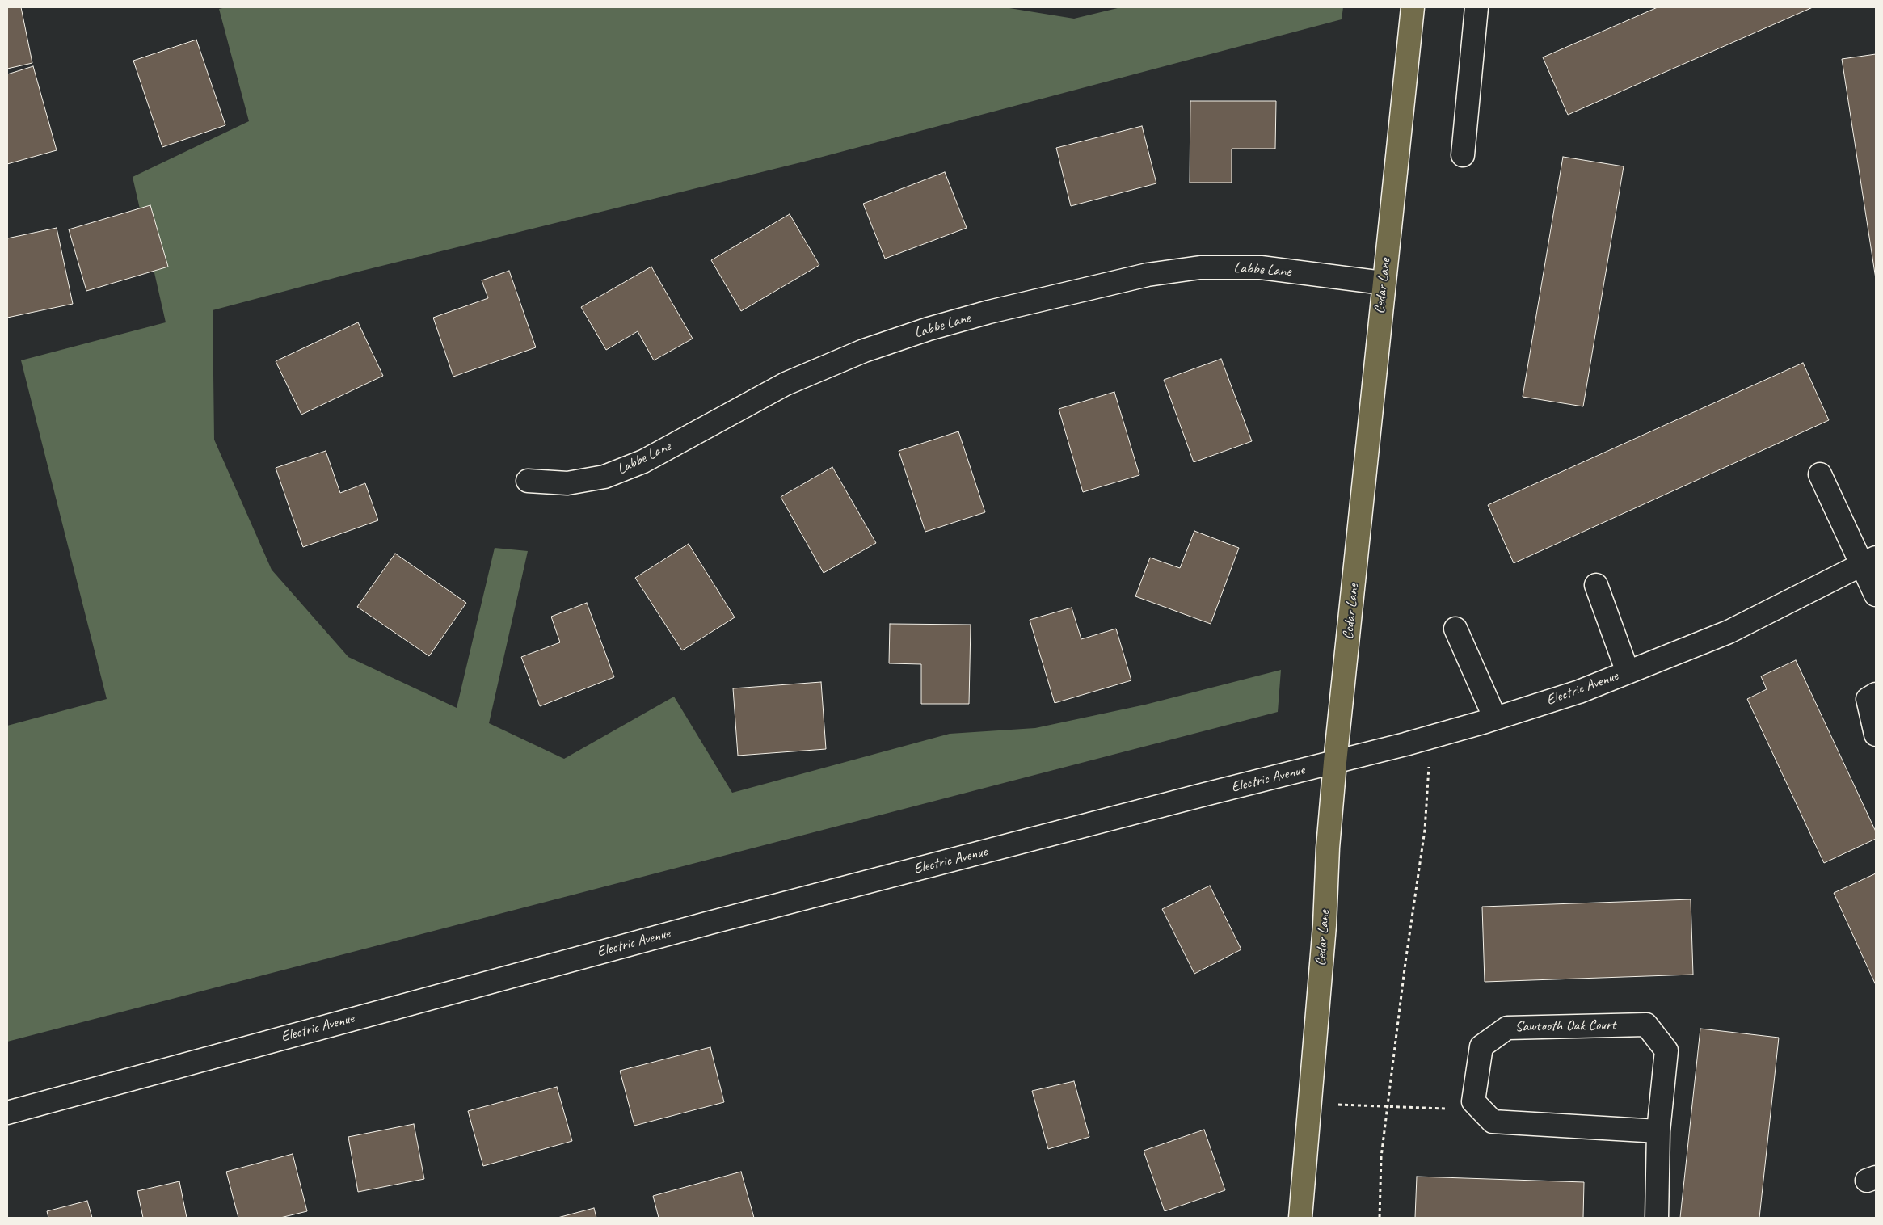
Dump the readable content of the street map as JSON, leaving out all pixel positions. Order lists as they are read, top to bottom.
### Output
{
  "streets": {
    "main road": ["Cedar Lane"],
    "street": ["Labbe Lane", "Electric Avenue", "Sawtooth Oak Court"]
  },
  "crossings": [
    ["Labbe Lane", "Cedar Lane"],
    ["Cedar Lane", "Electric Avenue"]
  ]
}
